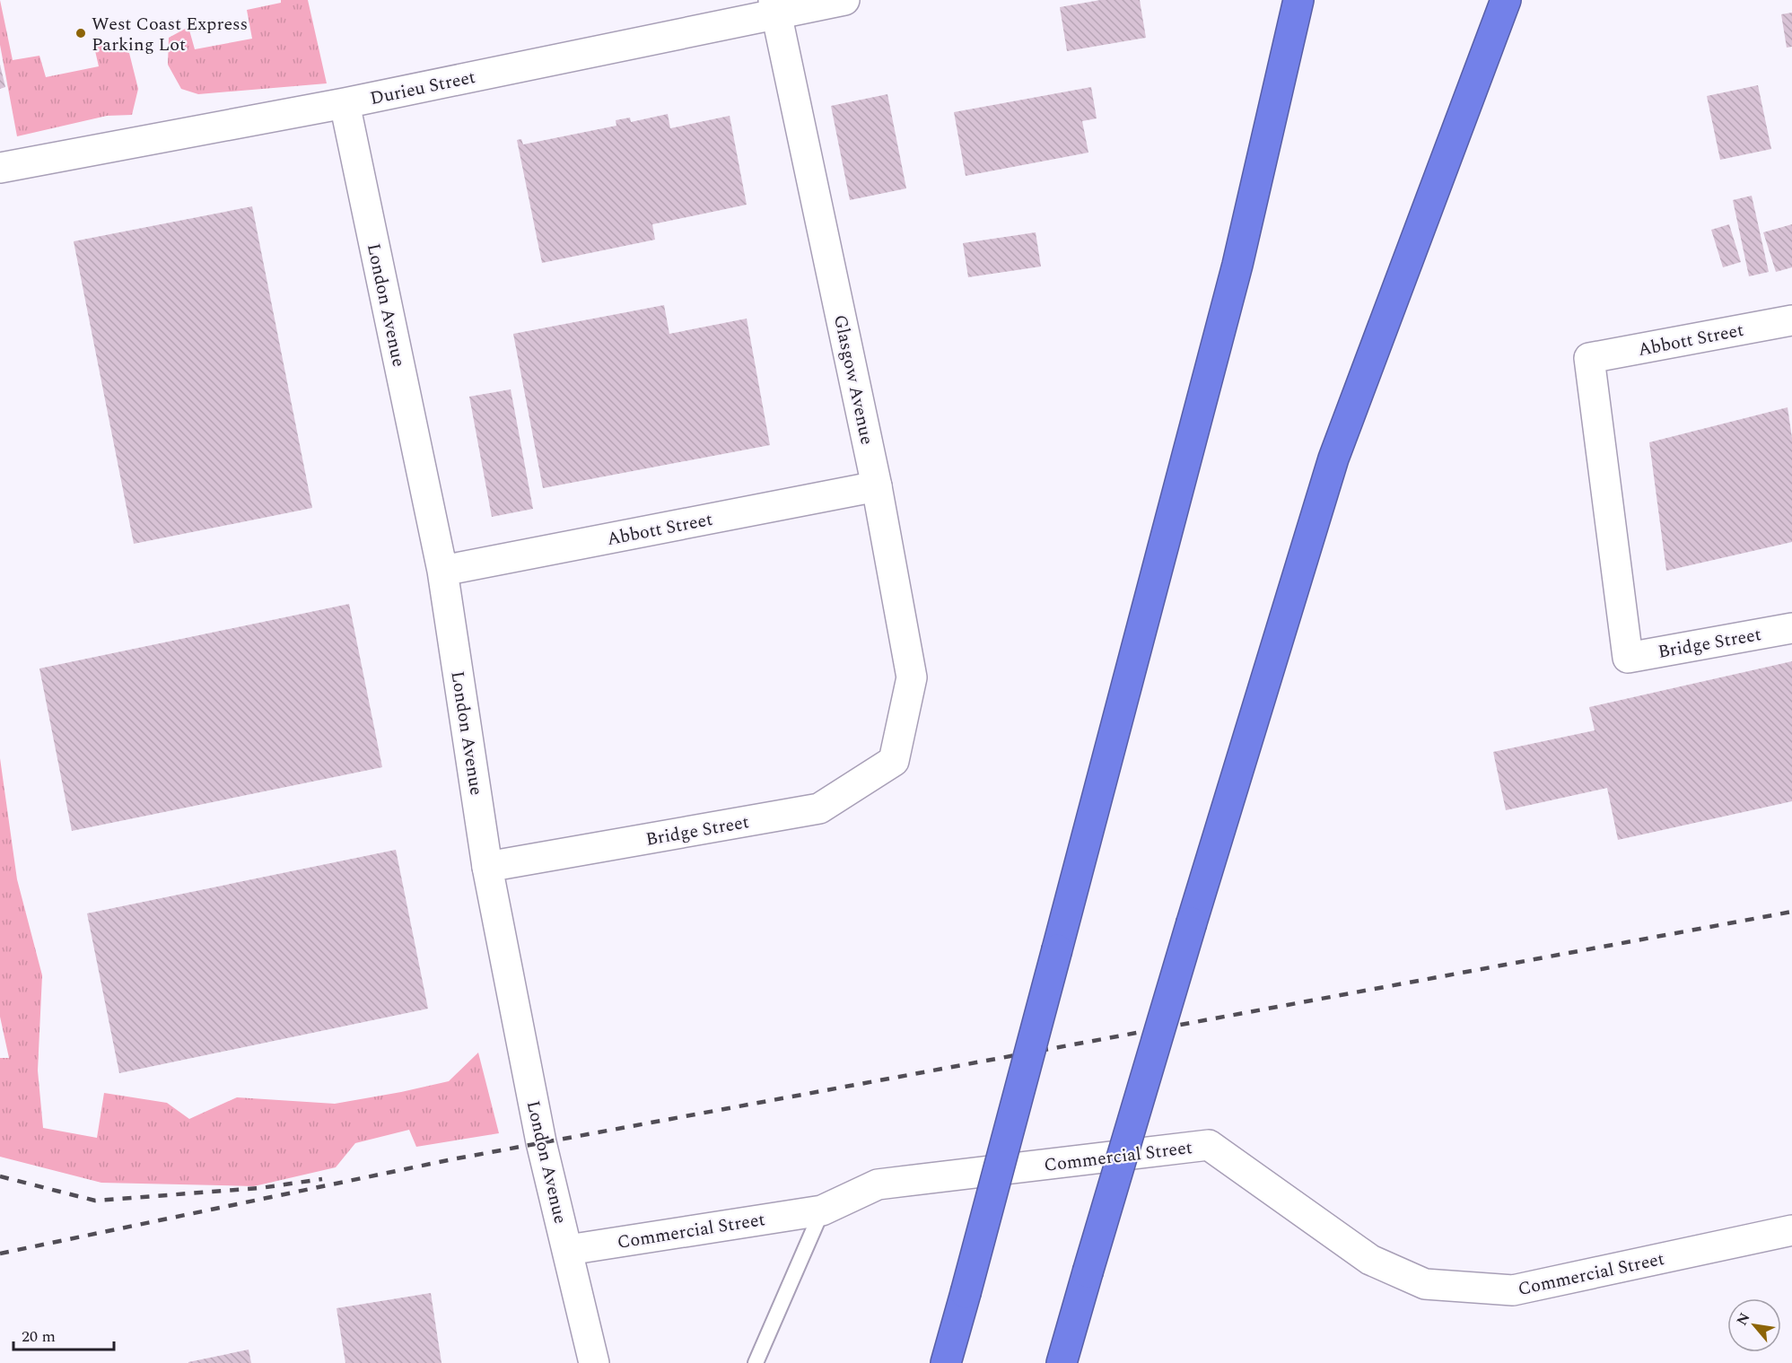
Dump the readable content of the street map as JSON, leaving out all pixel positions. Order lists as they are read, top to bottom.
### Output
{
  "streets": {
    "street": [
      "Durieu Street",
      "London Avenue",
      "Abbott Street",
      "Glasgow Avenue",
      "Bridge Street",
      "Commercial Street"
    ]
  },
  "crossings": [
    ["Durieu Street", "London Avenue"],
    ["Durieu Street", "Glasgow Avenue"],
    ["London Avenue", "Abbott Street"],
    ["London Avenue", "Bridge Street"],
    ["London Avenue", "Commercial Street"],
    ["Abbott Street", "Glasgow Avenue"],
    ["Abbott Street", "Bridge Street"],
    ["Glasgow Avenue", "Bridge Street"]
  ],
  "places": ["West Coast Express Parking Lot"],
  "scale_bar": "20 m",
  "north": "top left"
}
